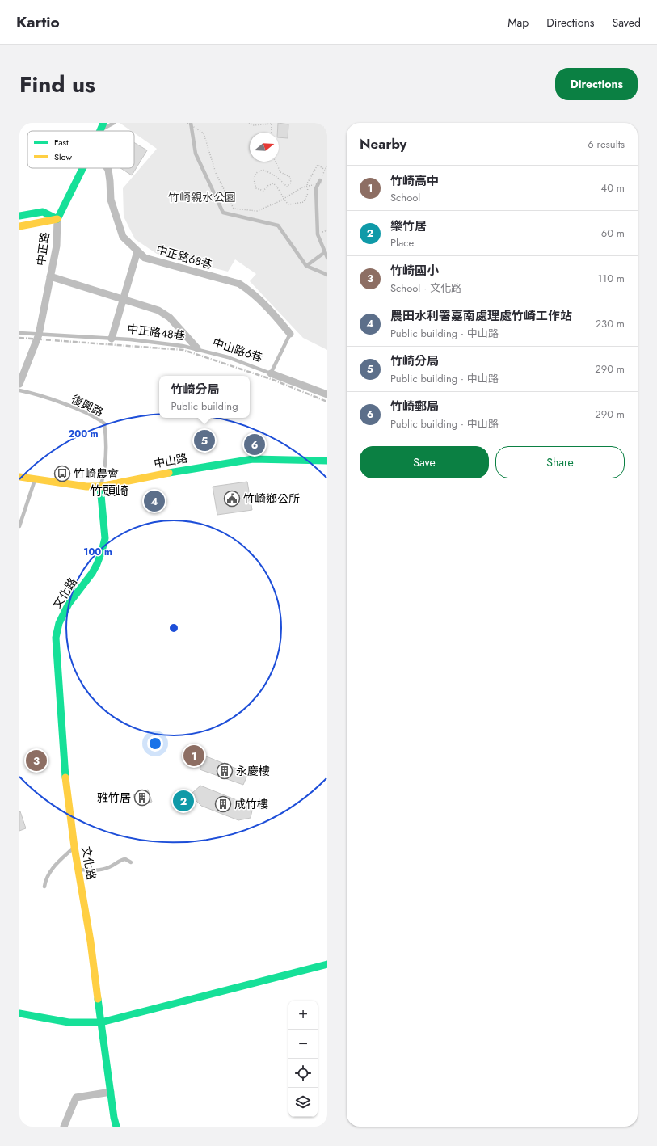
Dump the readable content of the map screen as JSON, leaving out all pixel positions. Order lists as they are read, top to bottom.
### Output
{
  "streets": {
    "street": [
      "中正路",
      "中正路68巷",
      "中正路48巷",
      "中山路6巷",
      "中山路",
      "文化路"
    ],
    "lane": ["復興路"]
  },
  "crossings": [
    ["中正路", "中正路48巷"],
    ["中正路68巷", "中山路6巷"],
    ["中正路48巷", "中山路6巷"],
    ["復興路", "中山路"],
    ["復興路", "文化路"],
    ["中山路", "文化路"]
  ],
  "districts": ["竹頭崎"],
  "parks": ["竹崎親水公園"],
  "places": {
    "bus stop": ["竹崎農會"],
    "public building": ["竹崎鄉公所"],
    "building": ["永慶樓", "雅竹居", "成竹樓"]
  },
  "legend": ["Fast", "Slow"],
  "north": "right",
  "page": {
    "header": "Kartio",
    "nav": ["Map", "Directions", "Saved"],
    "title": "Find us",
    "buttons": [
      "Directions",
      ["Save", "Share"]
    ],
    "heading": ["Nearby", "6 results"],
    "list": [
      {
        "mark": "1",
        "name": "竹崎高中",
        "note": "School",
        "value": "40 m"
      },
      {
        "mark": "2",
        "name": "樂竹居",
        "note": "Place",
        "value": "60 m"
      },
      {
        "mark": "3",
        "name": "竹崎國小",
        "note": "School · 文化路",
        "value": "110 m"
      },
      {
        "mark": "4",
        "name": "農田水利署嘉南處理處竹崎工作站",
        "note": "Public building · 中山路",
        "value": "230 m"
      },
      {
        "mark": "5",
        "name": "竹崎分局",
        "note": "Public building · 中山路",
        "value": "290 m"
      },
      {
        "mark": "6",
        "name": "竹崎郵局",
        "note": "Public building · 中山路",
        "value": "290 m"
      }
    ],
    "popup": ["竹崎分局", "Public building"],
    "pins": [
      "5",
      "6",
      "4",
      "1",
      "3",
      "2"
    ],
    "map_buttons": ["+", "−"]
  },
  "rings": ["200 m", "100 m"]
}
